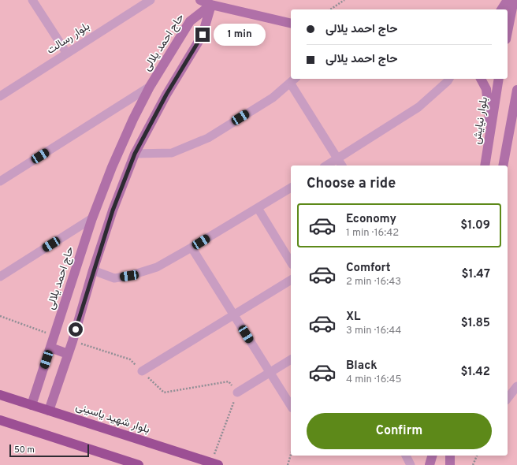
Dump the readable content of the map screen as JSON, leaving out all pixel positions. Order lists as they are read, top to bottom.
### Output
{
  "streets": {
    "main road": ["بلوار شهید یاسینی"],
    "street": ["بلوار رسالت", "حاج احمد یلالی", "بلوار نیایش"]
  },
  "crossings": [
    ["حاج احمد یلالی", "بلوار شهید یاسینی"]
  ],
  "scale_bar": "50 m",
  "page": {
    "banner": ["حاج احمد یلالی", "حاج احمد یلالی"],
    "bubble": "1 min",
    "heading": "Choose a ride",
    "list": [
      {
        "name": "Economy",
        "note": "1 min · 16:42",
        "value": "$1.09"
      },
      {
        "name": "Comfort",
        "note": "2 min · 16:43",
        "value": "$1.47"
      },
      {
        "name": "XL",
        "note": "3 min · 16:44",
        "value": "$1.85"
      },
      {
        "name": "Black",
        "note": "4 min · 16:45",
        "value": "$1.42"
      }
    ],
    "buttons": "Confirm",
    "scale": "50 m"
  }
}
